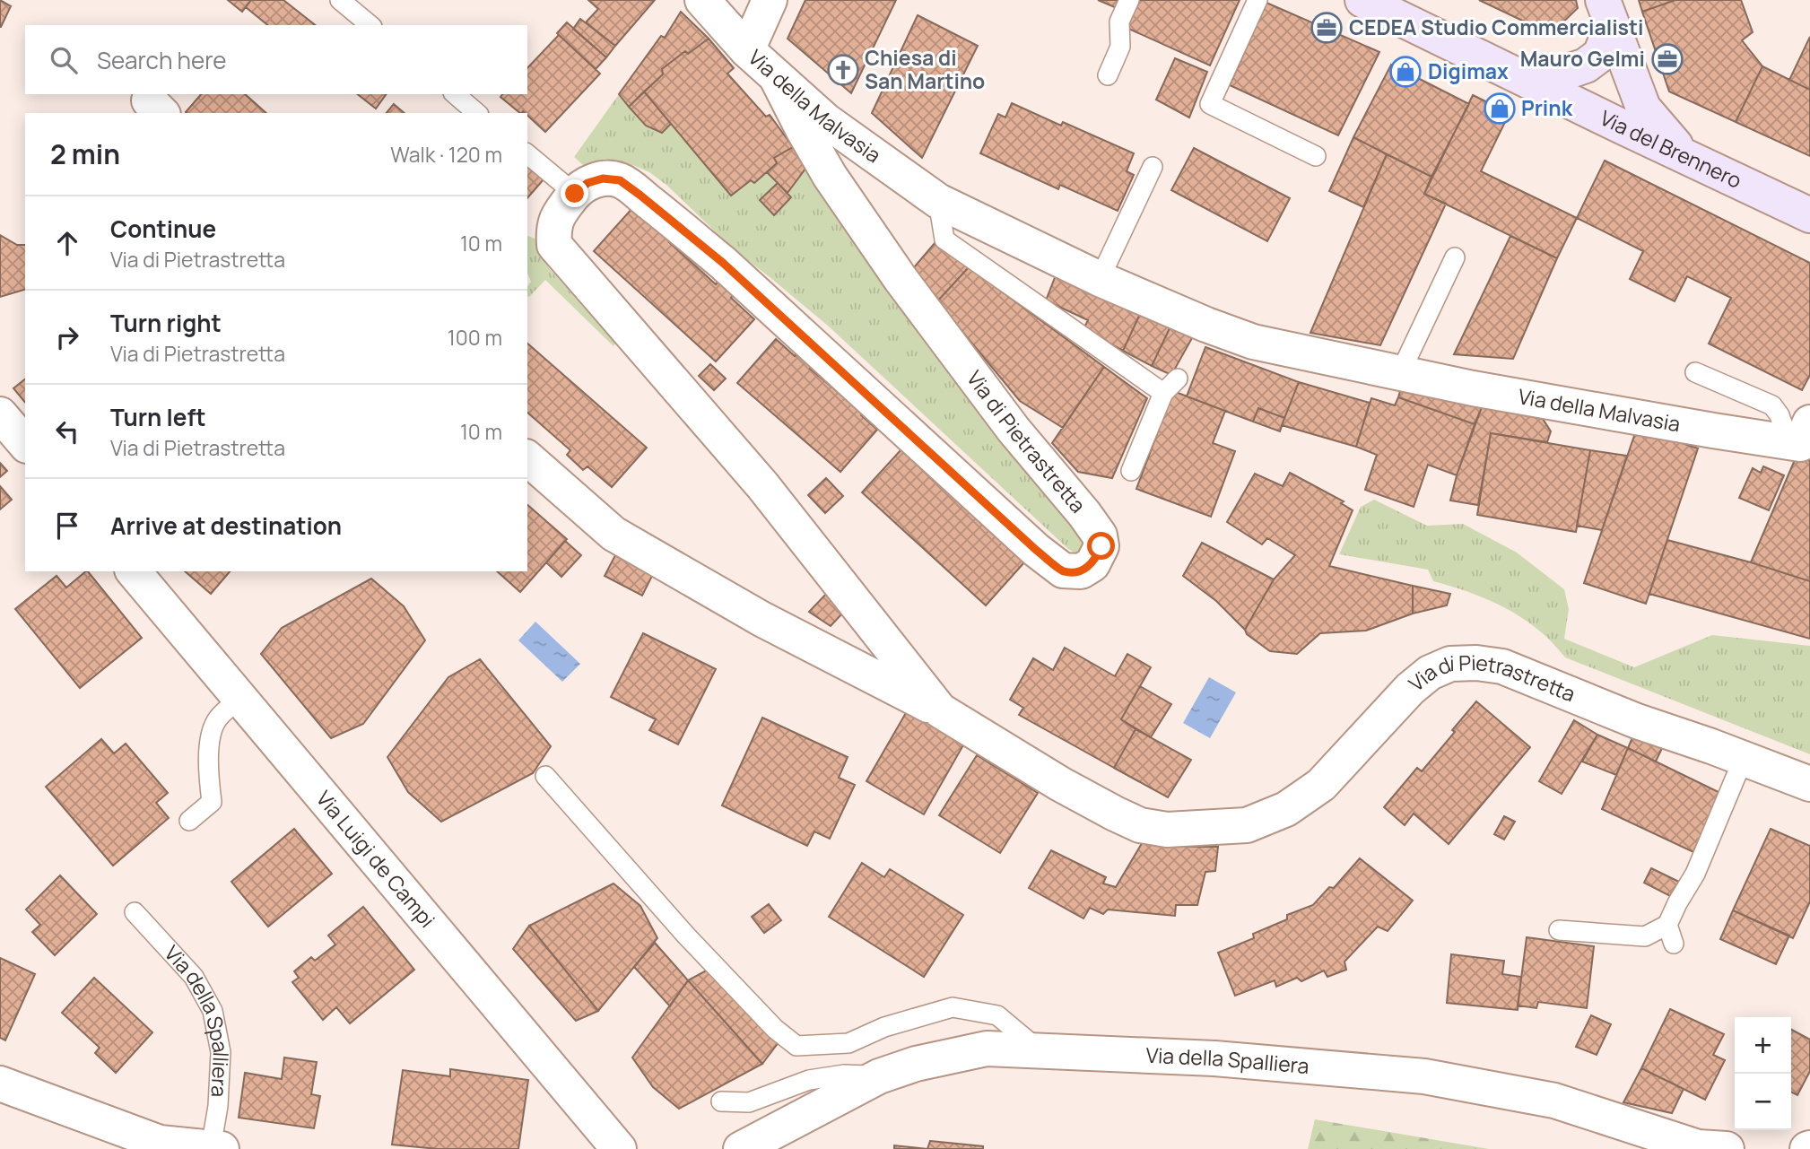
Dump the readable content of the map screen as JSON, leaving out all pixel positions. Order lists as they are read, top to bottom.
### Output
{
  "streets": {
    "main road": ["Via del Brennero"],
    "street": [
      "Via della Malvasia",
      "Via di Pietrastretta",
      "Via Luigi de Campi",
      "Via della Spalliera"
    ]
  },
  "crossings": [
    ["Via della Malvasia", "Via di Pietrastretta"]
  ],
  "places": {
    "office": ["CEDEA Studio Commercialisti", "Mauro Gelmi"],
    "church": ["Chiesa di San Martino"],
    "shop": ["Digimax", "Prink"]
  },
  "page": {
    "search": "Search here",
    "heading": ["2 min", "Walk · 120 m"],
    "list": [
      ["Continue", "Via di Pietrastretta", "10 m"],
      ["Turn right", "Via di Pietrastretta", "100 m"],
      ["Turn left", "Via di Pietrastretta", "10 m"],
      "Arrive at destination"
    ],
    "map_buttons": ["+", "−"]
  }
}
